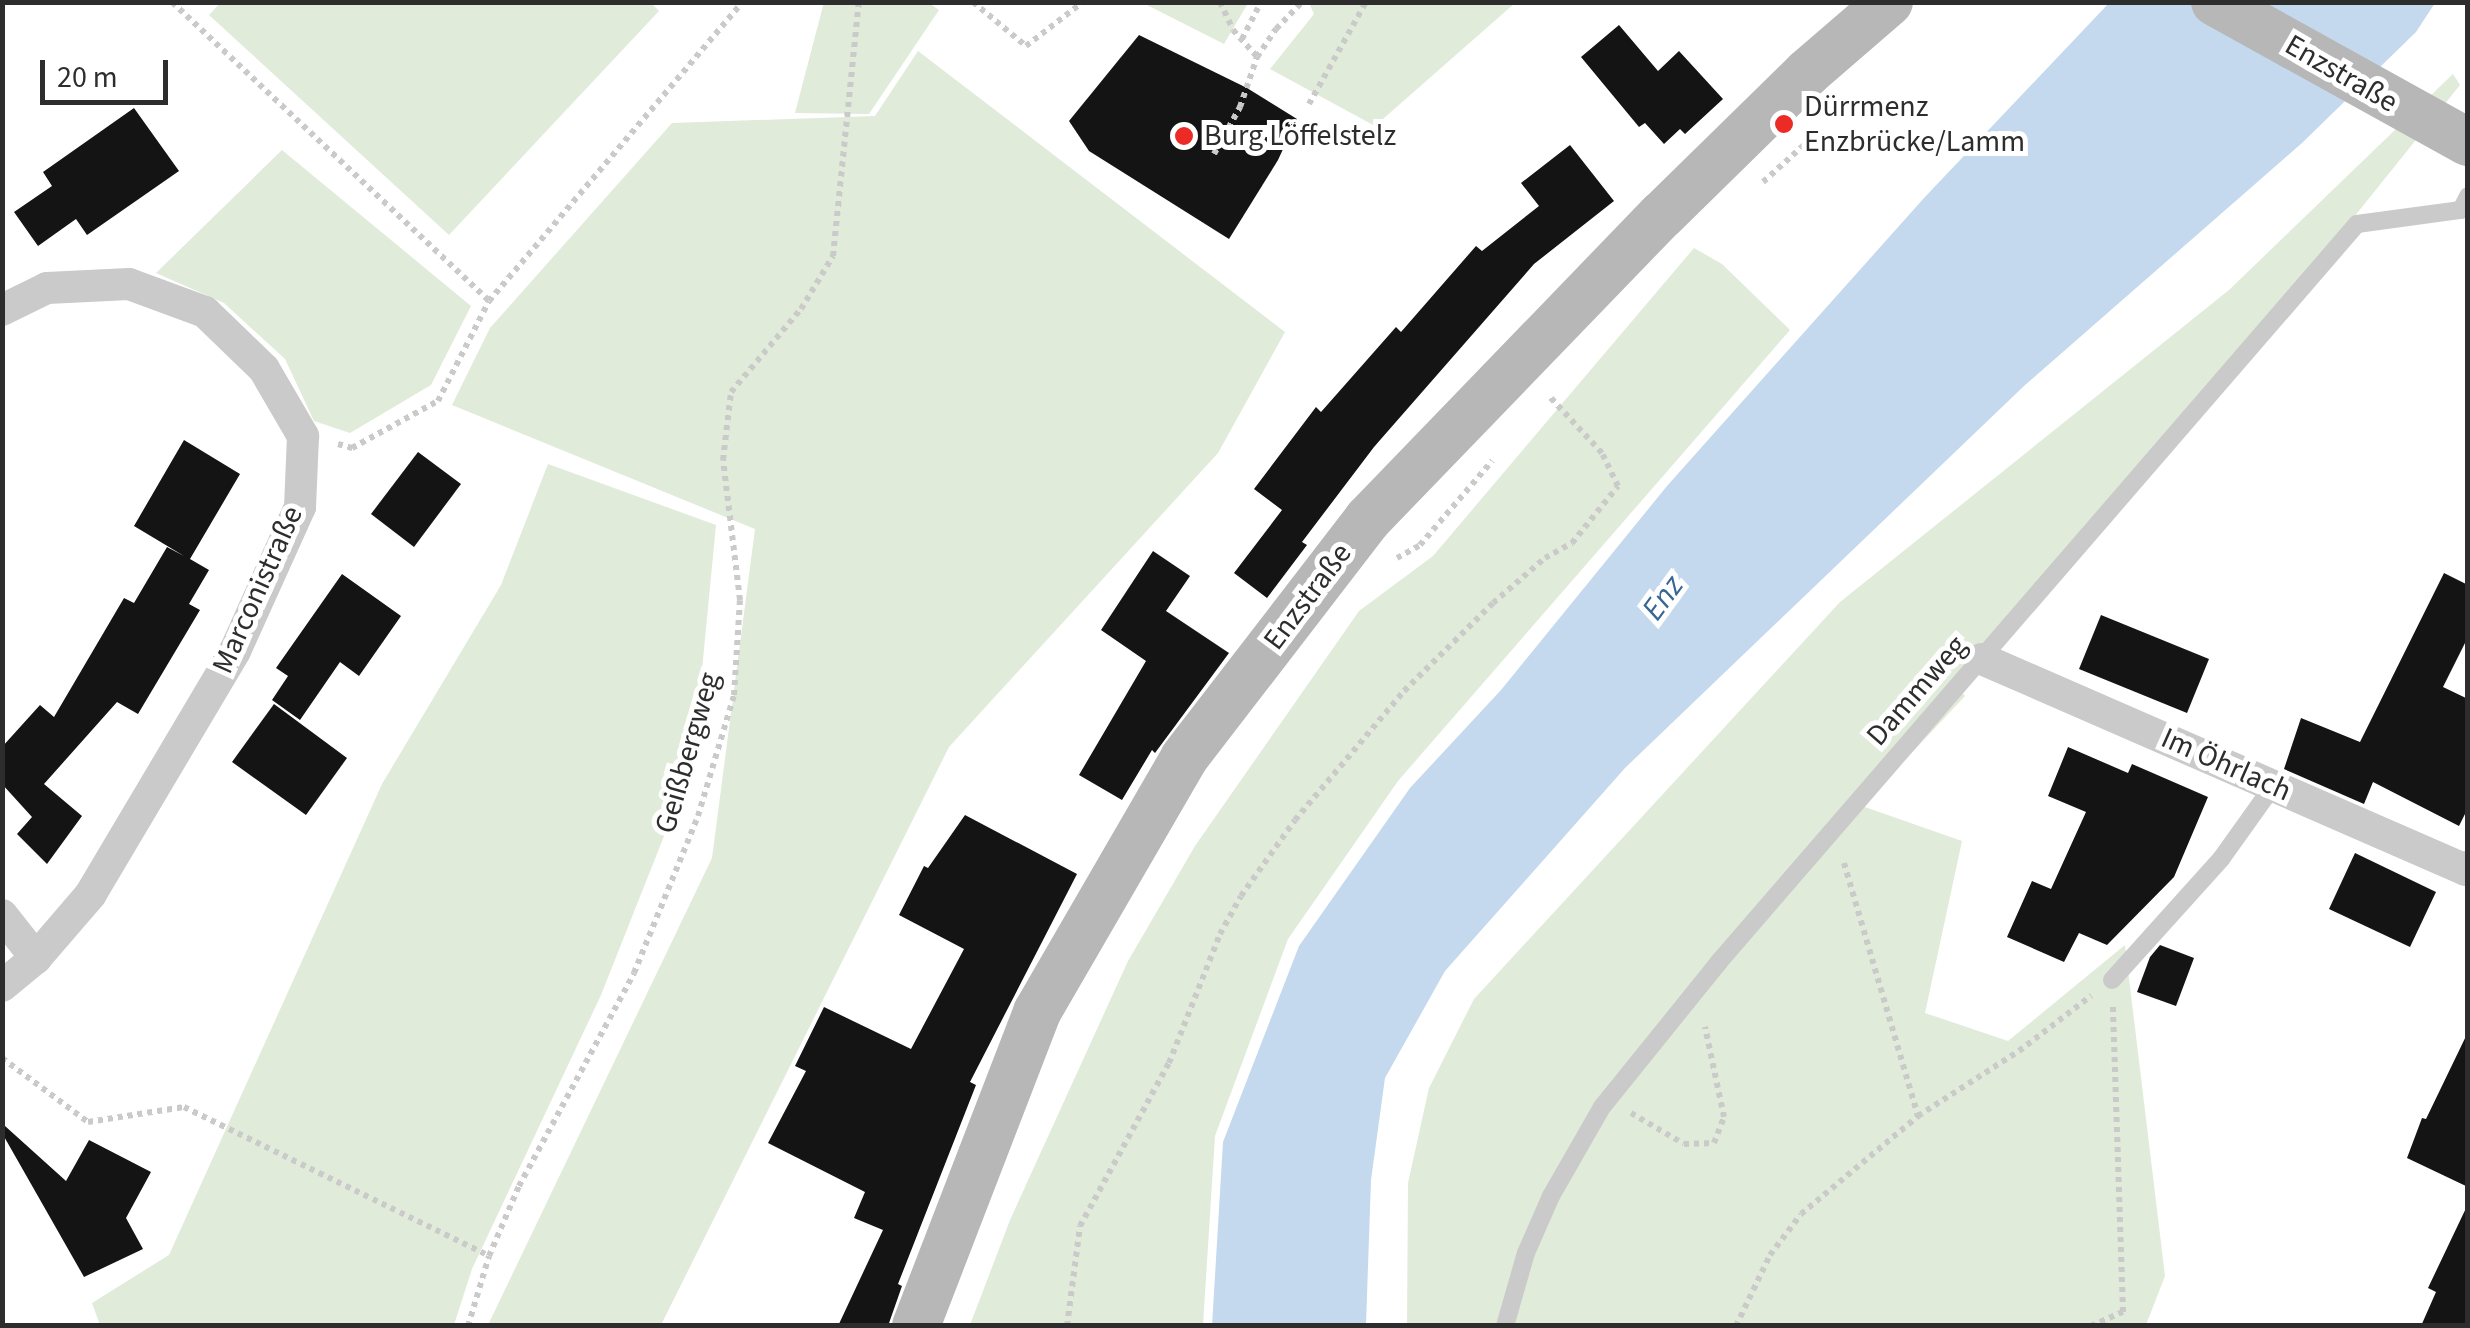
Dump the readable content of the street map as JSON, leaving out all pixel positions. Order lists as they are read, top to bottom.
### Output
{
  "streets": {
    "main road": ["Enzstraße"],
    "street": ["Marconistraße", "Im Öhrlach"],
    "lane": ["Dammweg"],
    "path": ["Geißbergweg"]
  },
  "crossings": [
    ["Dammweg", "Im Öhrlach"]
  ],
  "water": ["Enz"],
  "places": ["Dürrmenz Enzbrücke/Lamm", "Burg Löffelstelz"],
  "scale_bar": "20 m"
}
